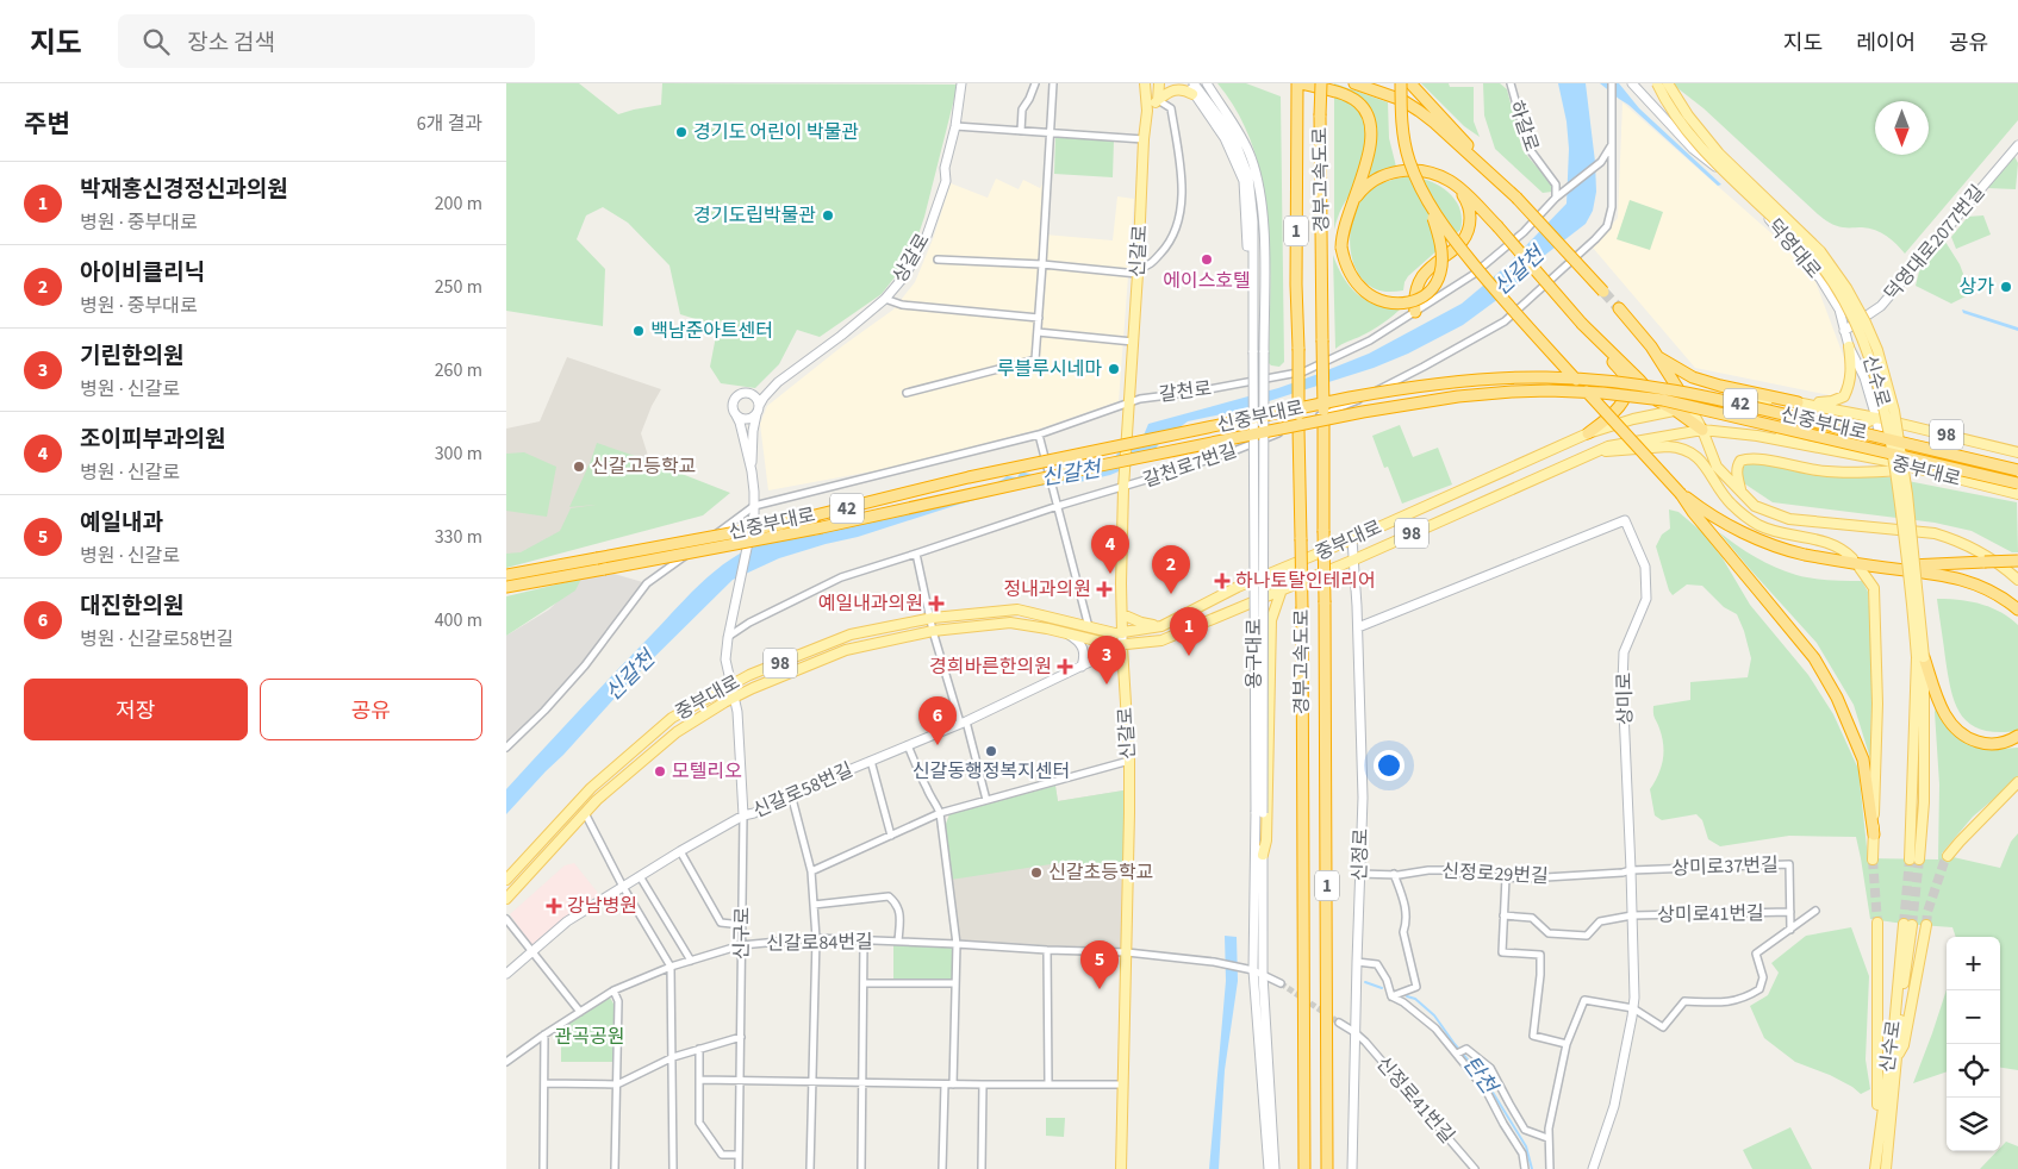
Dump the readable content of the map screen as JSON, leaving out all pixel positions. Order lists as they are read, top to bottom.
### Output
{
  "streets": {
    "highway": [
      "경부고속도로",
      "1",
      "42",
      "신중부대로"
    ],
    "main road": [
      "신갈로",
      "신수로",
      "98",
      "중부대로"
    ],
    "street": [
      "하갈로",
      "덕영대로2077번길",
      "덕영대로",
      "상갈로",
      "갈천로",
      "갈천로7번길",
      "용구대로",
      "상미로",
      "신갈로58번길",
      "신정로",
      "상미로37번길",
      "신정로29번길",
      "상미로41번길",
      "신구로",
      "신갈로84번길",
      "신정로41번길"
    ]
  },
  "crossings": [
    ["하갈로", "갈천로"],
    ["덕영대로2077번길", "덕영대로"],
    ["덕영대로", "중부대로"],
    ["신갈로", "갈천로"],
    ["신갈로", "갈천로7번길"],
    ["신갈로", "중부대로"],
    ["신갈로", "신갈로58번길"],
    ["신갈로", "신갈로84번길"],
    ["갈천로", "갈천로7번길"],
    ["갈천로", "신구로"],
    ["갈천로7번길", "신구로"],
    ["중부대로", "신갈로58번길"],
    ["중부대로", "신정로"],
    ["중부대로", "신구로"],
    ["용구대로", "신갈로84번길"],
    ["상미로", "신정로"],
    ["상미로", "상미로37번길"],
    ["상미로", "신정로29번길"],
    ["상미로", "상미로41번길"],
    ["신갈로58번길", "신구로"],
    ["신정로", "신정로29번길"],
    ["신정로", "신정로41번길"],
    ["상미로37번길", "신정로29번길"],
    ["상미로37번길", "상미로41번길"],
    ["신구로", "신갈로84번길"]
  ],
  "water": ["신갈천", "탄천"],
  "parks": ["관곡공원"],
  "places": {
    "other": [
      "경기도 어린이 박물관",
      "경기도립박물관",
      "에이스호텔",
      "상가",
      "백남준아트센터",
      "루블루시네마",
      "신갈고등학교",
      "신갈동행정복지센터",
      "모텔리오",
      "신갈초등학교"
    ],
    "health": [
      "하나토탈인테리어",
      "정내과의원",
      "예일내과의원",
      "경희바른한의원",
      "강남병원"
    ]
  },
  "north": "bottom",
  "page": {
    "header": "지도",
    "search": "장소 검색",
    "nav": ["지도", "레이어", "공유"],
    "heading": ["주변", "6개 결과"],
    "list": [
      {
        "mark": "1",
        "name": "박재홍신경정신과의원",
        "note": "병원 · 중부대로",
        "value": "200 m"
      },
      {
        "mark": "2",
        "name": "아이비클리닉",
        "note": "병원 · 중부대로",
        "value": "250 m"
      },
      {
        "mark": "3",
        "name": "기린한의원",
        "note": "병원 · 신갈로",
        "value": "260 m"
      },
      {
        "mark": "4",
        "name": "조이피부과의원",
        "note": "병원 · 신갈로",
        "value": "300 m"
      },
      {
        "mark": "5",
        "name": "예일내과",
        "note": "병원 · 신갈로",
        "value": "330 m"
      },
      {
        "mark": "6",
        "name": "대진한의원",
        "note": "병원 · 신갈로58번길",
        "value": "400 m"
      }
    ],
    "pins": [
      "4",
      "2",
      "1",
      "3",
      "6",
      "5"
    ],
    "buttons": ["저장", "공유"],
    "map_buttons": ["+", "−"]
  }
}
